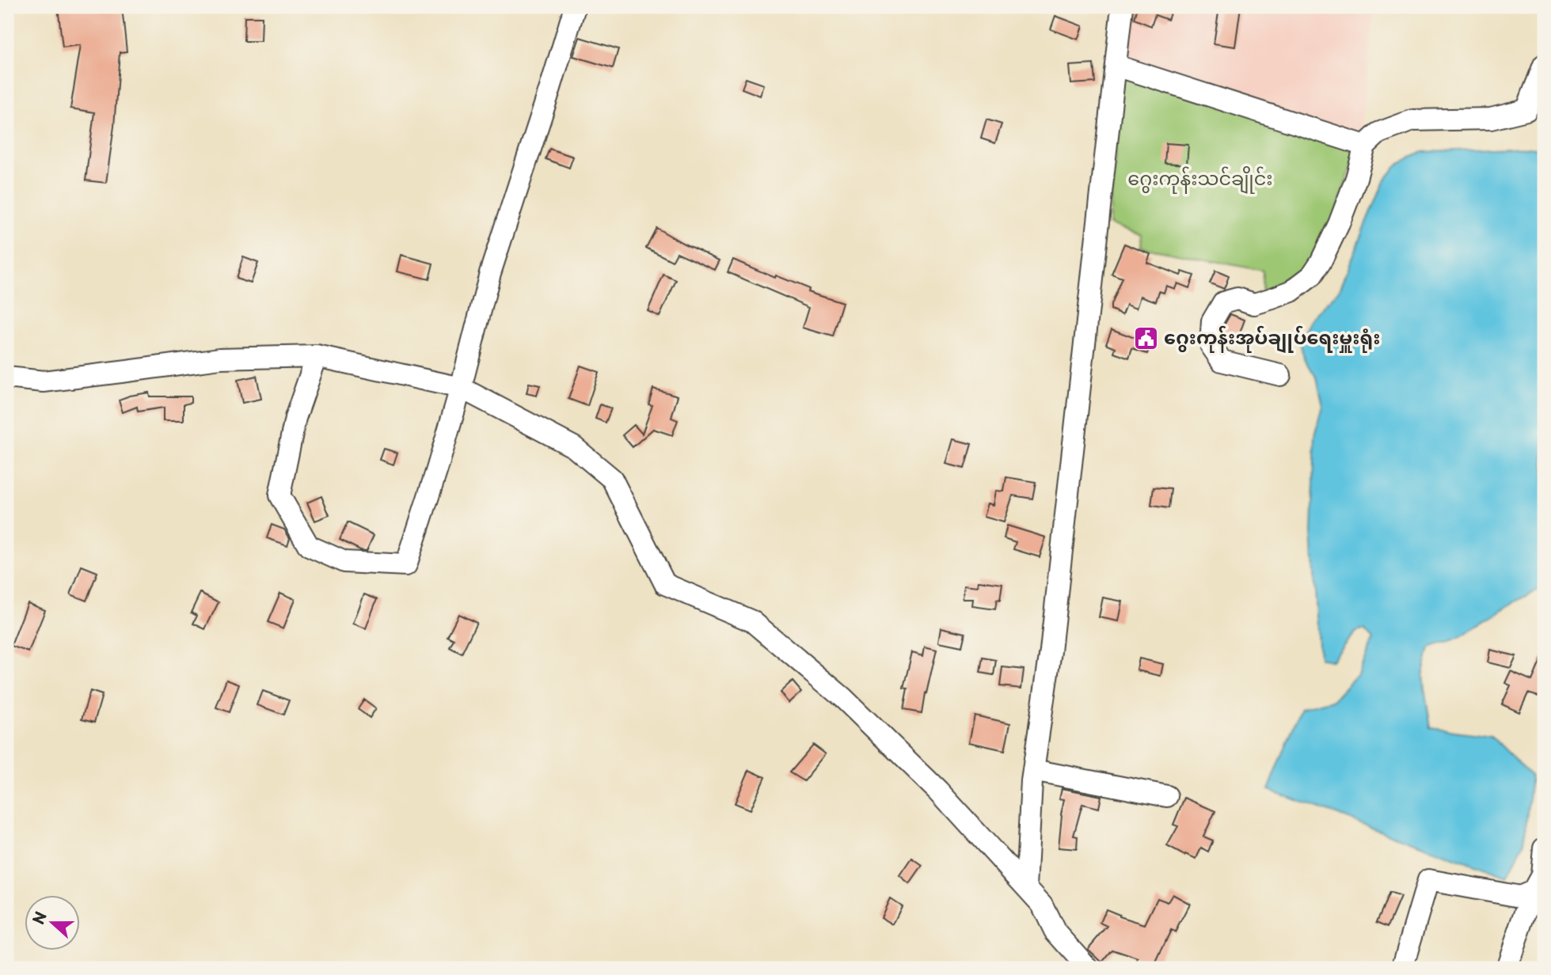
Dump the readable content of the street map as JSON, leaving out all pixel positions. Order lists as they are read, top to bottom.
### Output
{
  "parks": ["ဂွေးကုန်းသင်ချိုင်း"],
  "places": {
    "public building": ["ဂွေးကုန်းအုပ်ချုပ်ရေးမှူးရုံး"]
  },
  "north": "left"
}
